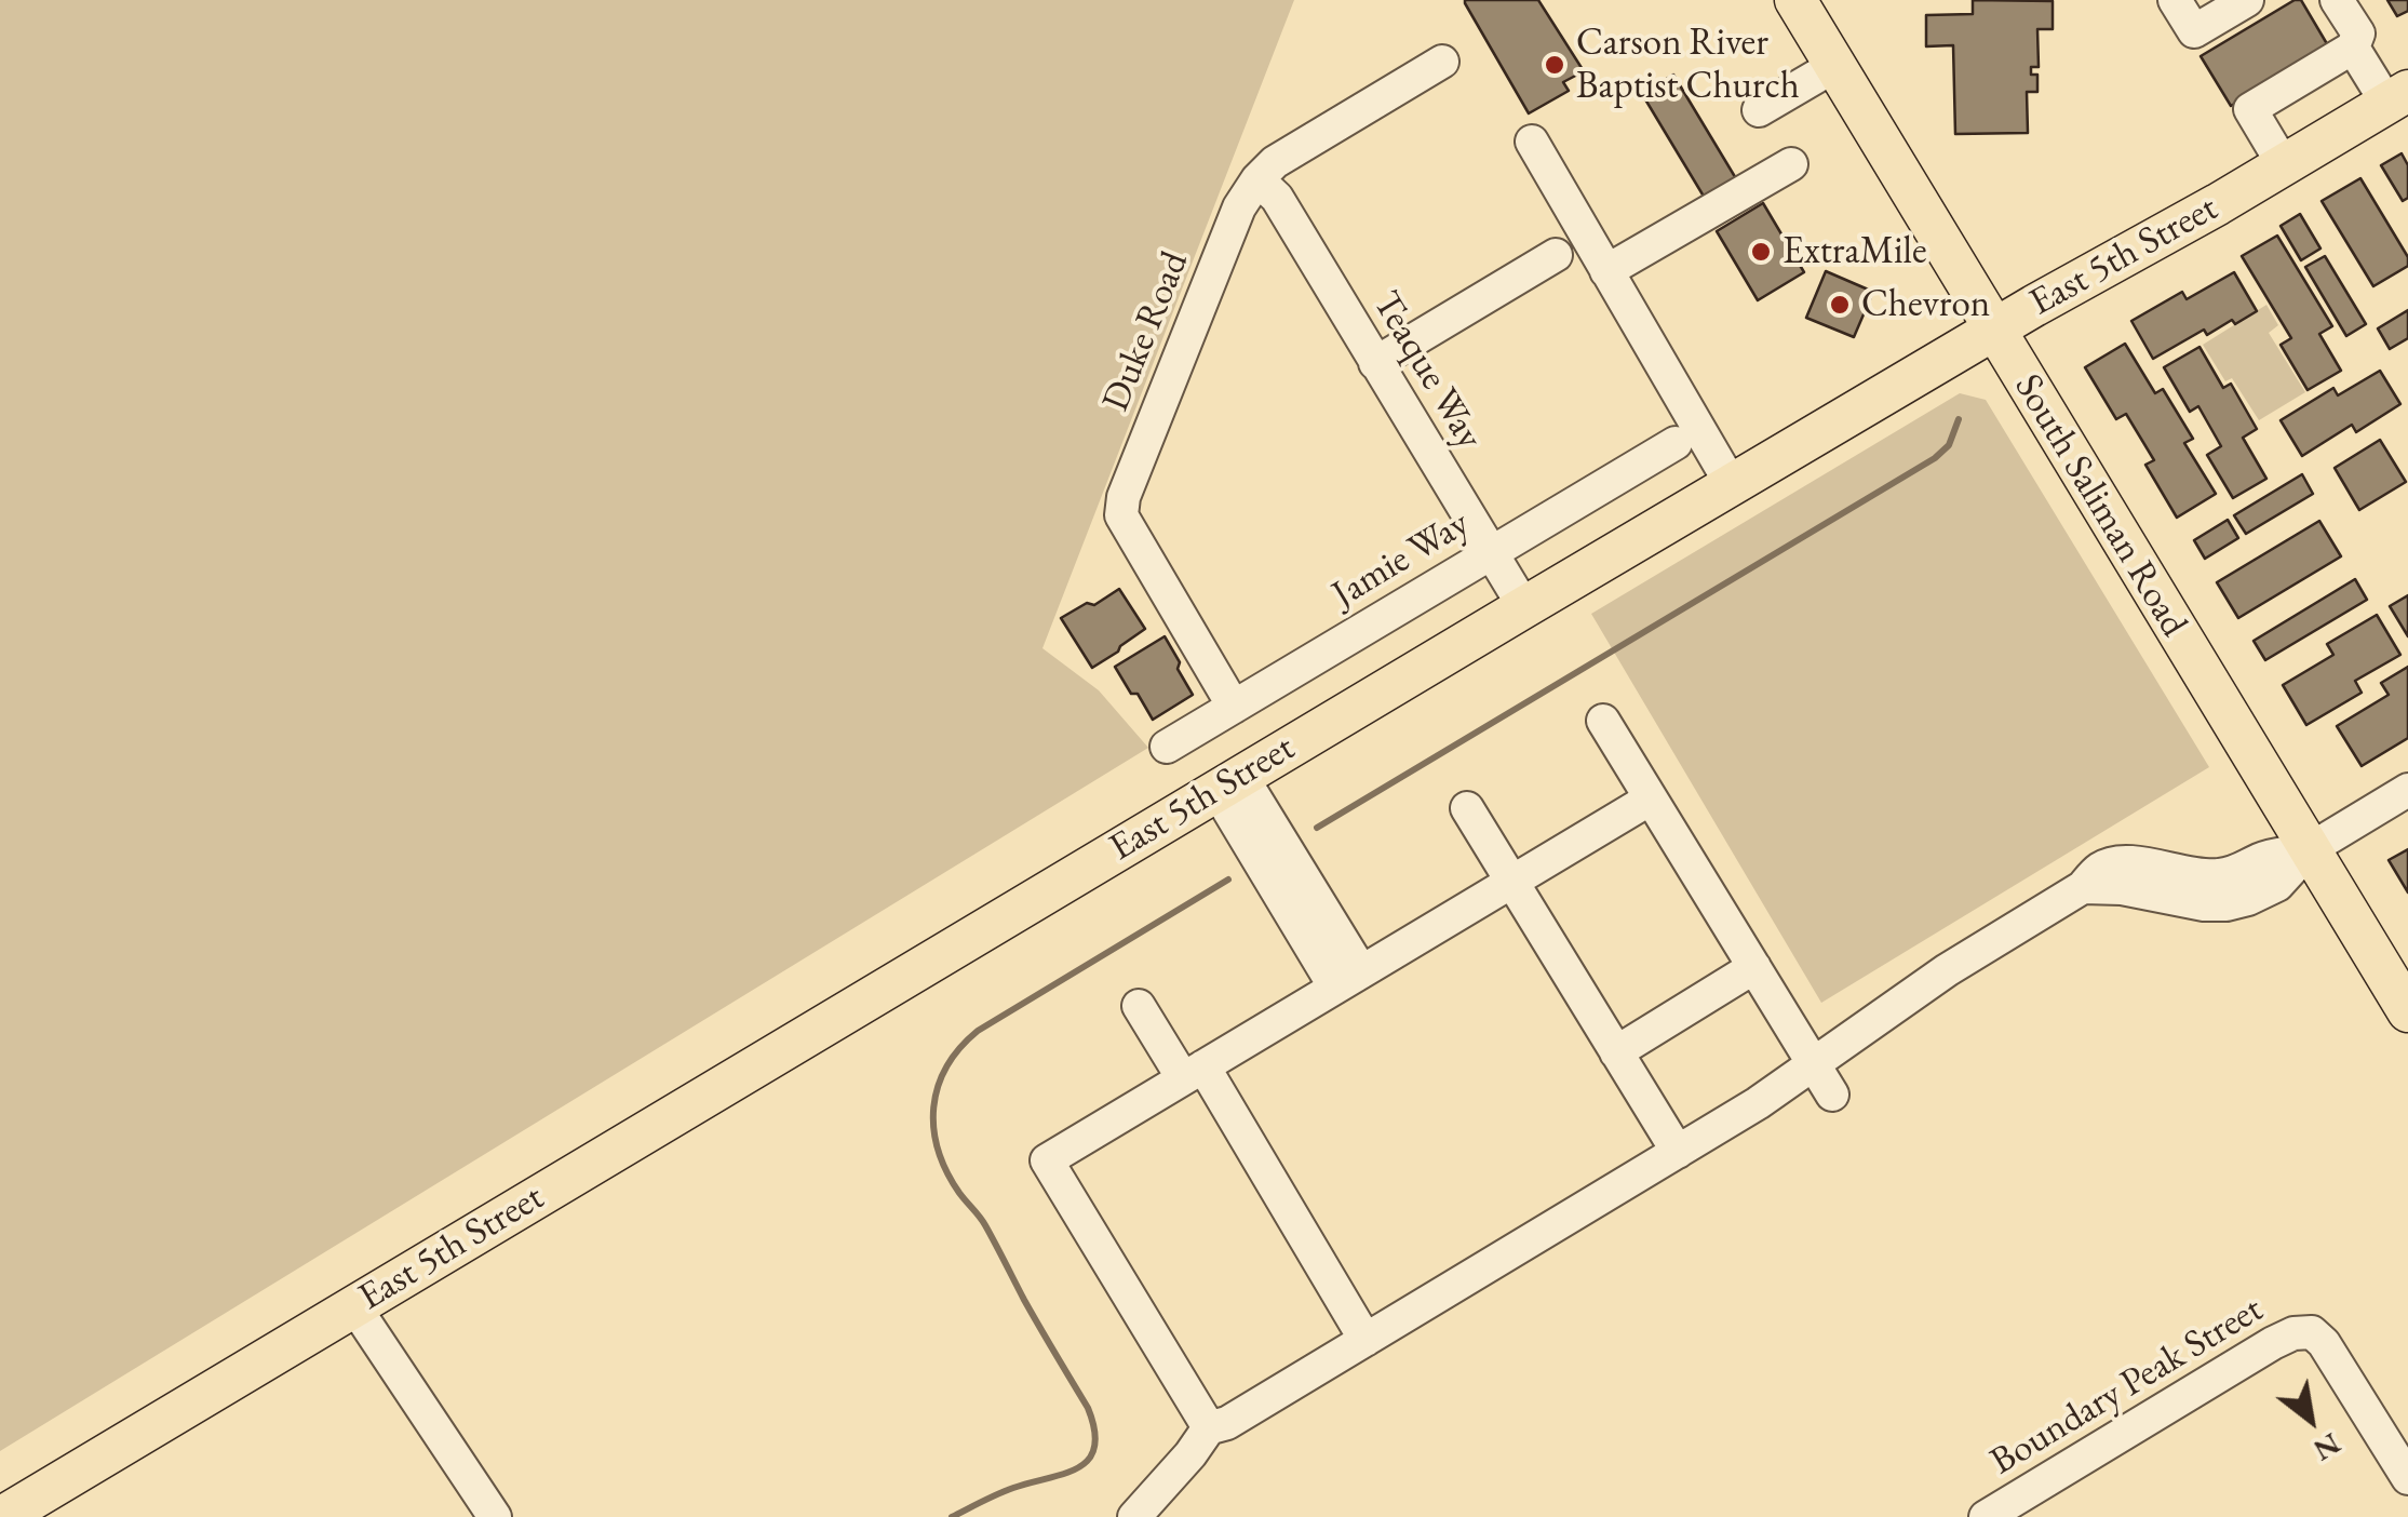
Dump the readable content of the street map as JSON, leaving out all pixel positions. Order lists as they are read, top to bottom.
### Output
{
  "streets": {
    "main road": ["East 5th Street", "South Saliman Road"],
    "street": [
      "Duke Road",
      "Teaque Way",
      "Jamie Way",
      "Boundary Peak Street"
    ]
  },
  "crossings": [
    ["East 5th Street", "Teaque Way"],
    ["East 5th Street", "South Saliman Road"],
    ["Duke Road", "Teaque Way"],
    ["Duke Road", "Jamie Way"],
    ["Teaque Way", "Jamie Way"]
  ],
  "places": ["Carson River Baptist Church", "ExtraMile", "Chevron"],
  "north": "bottom right"
}
